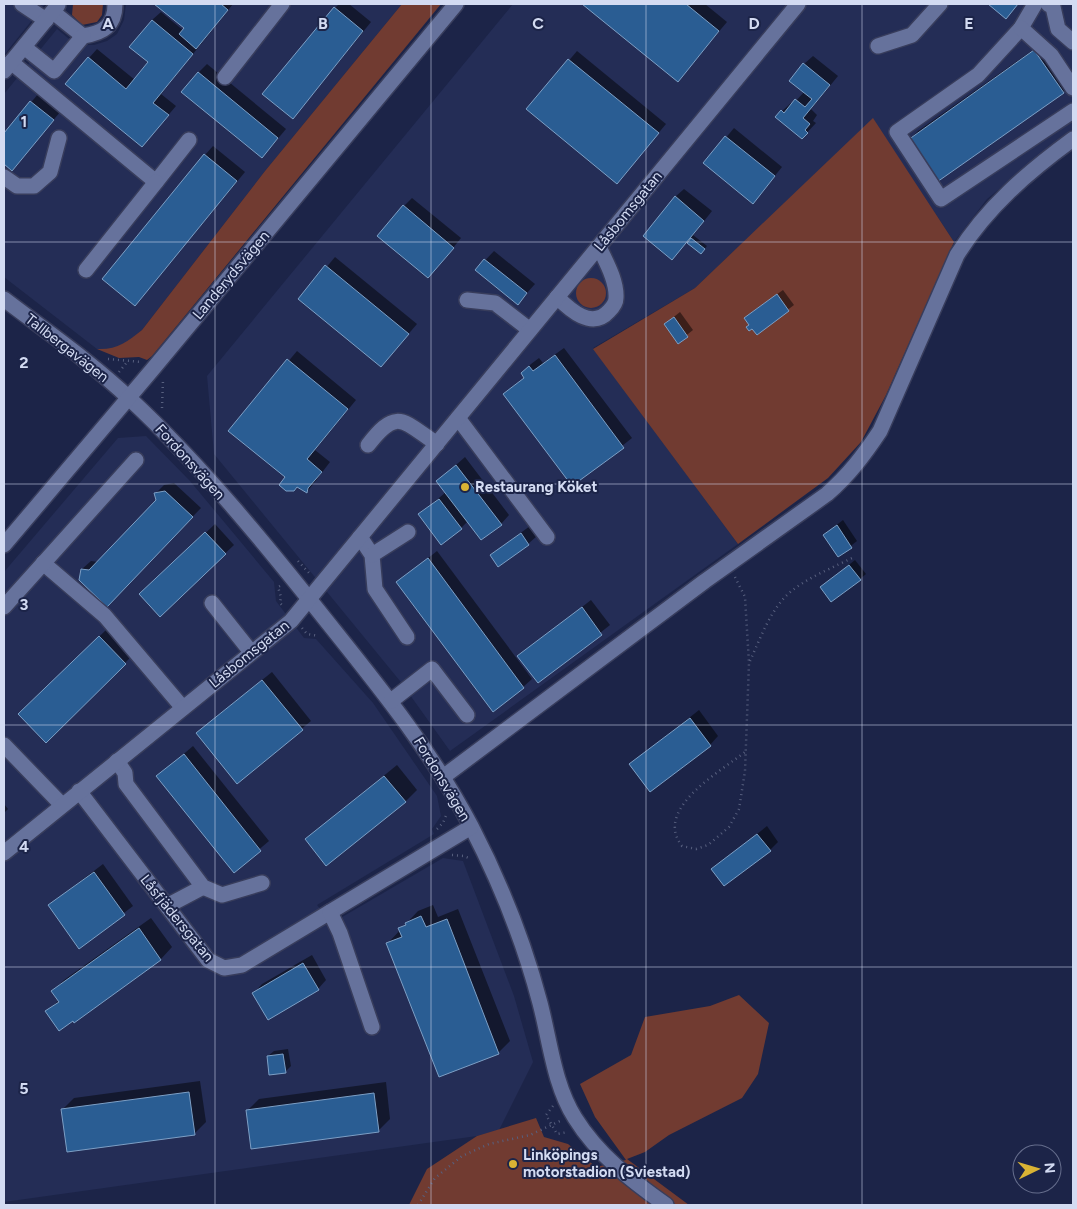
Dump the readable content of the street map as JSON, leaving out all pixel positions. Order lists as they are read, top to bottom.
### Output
{
  "streets": {
    "street": [
      "Låsbomsgatan",
      "Landerydsvägen",
      "Tallbergavägen",
      "Fordonsvägen",
      "Låsfjädersgatan"
    ]
  },
  "crossings": [
    ["Låsbomsgatan", "Fordonsvägen"],
    ["Låsbomsgatan", "Låsfjädersgatan"],
    ["Landerydsvägen", "Tallbergavägen"],
    ["Landerydsvägen", "Fordonsvägen"],
    ["Tallbergavägen", "Fordonsvägen"],
    ["Fordonsvägen", "Låsfjädersgatan"]
  ],
  "places": ["Restaurang Köket", "Linköpings motorstadion (Sviestad)"],
  "north": "right",
  "grid": {
    "columns": [
      "A",
      "B",
      "C",
      "D",
      "E"
    ],
    "rows": [
      "1",
      "2",
      "3",
      "4",
      "5"
    ]
  }
}
